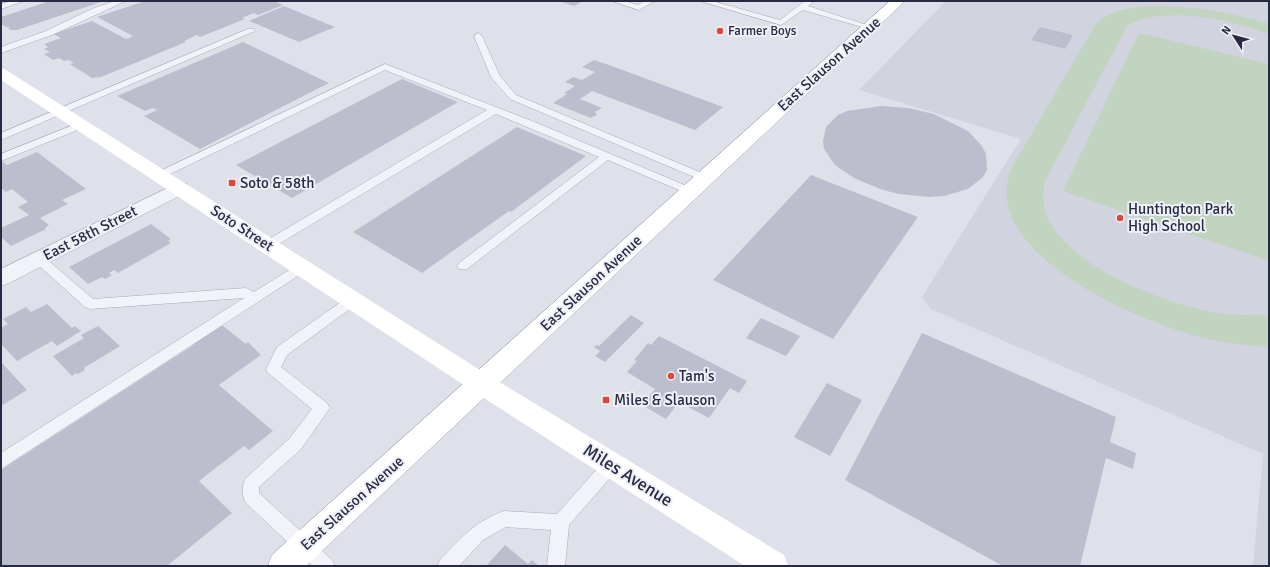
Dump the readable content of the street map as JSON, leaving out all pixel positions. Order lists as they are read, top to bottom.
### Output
{
  "streets": {
    "main road": ["East Slauson Avenue", "Soto Street", "Miles Avenue"],
    "street": ["East 58th Street"]
  },
  "crossings": [
    ["East Slauson Avenue", "Soto Street"],
    ["East Slauson Avenue", "Miles Avenue"],
    ["Soto Street", "East 58th Street"],
    ["Soto Street", "Miles Avenue"]
  ],
  "places": {
    "other": ["Farmer Boys", "Huntington Park High School", "Tam's"],
    "transit": ["Soto & 58th", "Miles & Slauson"]
  },
  "north": "top left"
}
